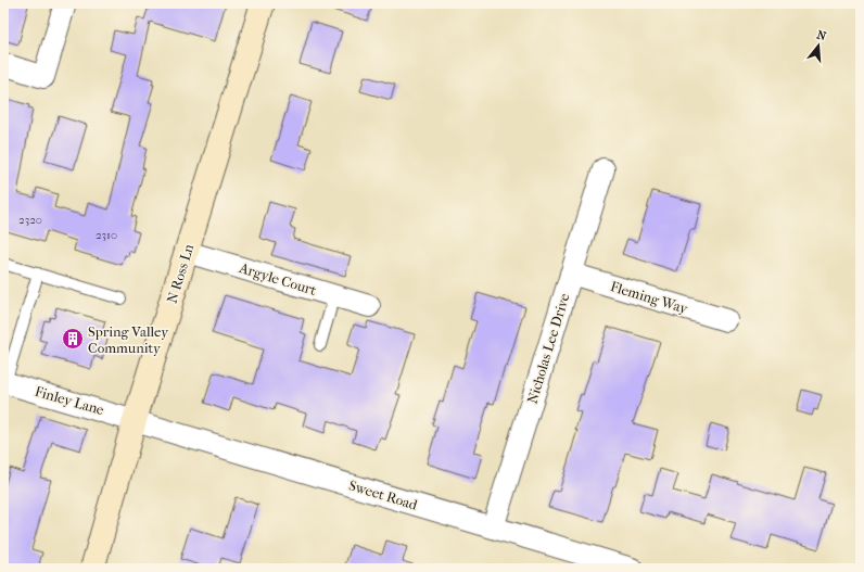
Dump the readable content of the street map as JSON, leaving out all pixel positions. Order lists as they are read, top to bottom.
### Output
{
  "streets": {
    "main road": ["N Ross Ln"],
    "street": [
      "Argyle Court",
      "Fleming Way",
      "Nicholas Lee Drive",
      "Finley Lane",
      "Sweet Road"
    ]
  },
  "crossings": [
    ["N Ross Ln", "Argyle Court"],
    ["N Ross Ln", "Finley Lane"],
    ["N Ross Ln", "Sweet Road"],
    ["Fleming Way", "Nicholas Lee Drive"],
    ["Nicholas Lee Drive", "Sweet Road"],
    ["Finley Lane", "Sweet Road"]
  ],
  "places": {
    "building": ["Spring Valley Community"]
  },
  "house_numbers": ["2320", "2310"],
  "north": "top"
}
